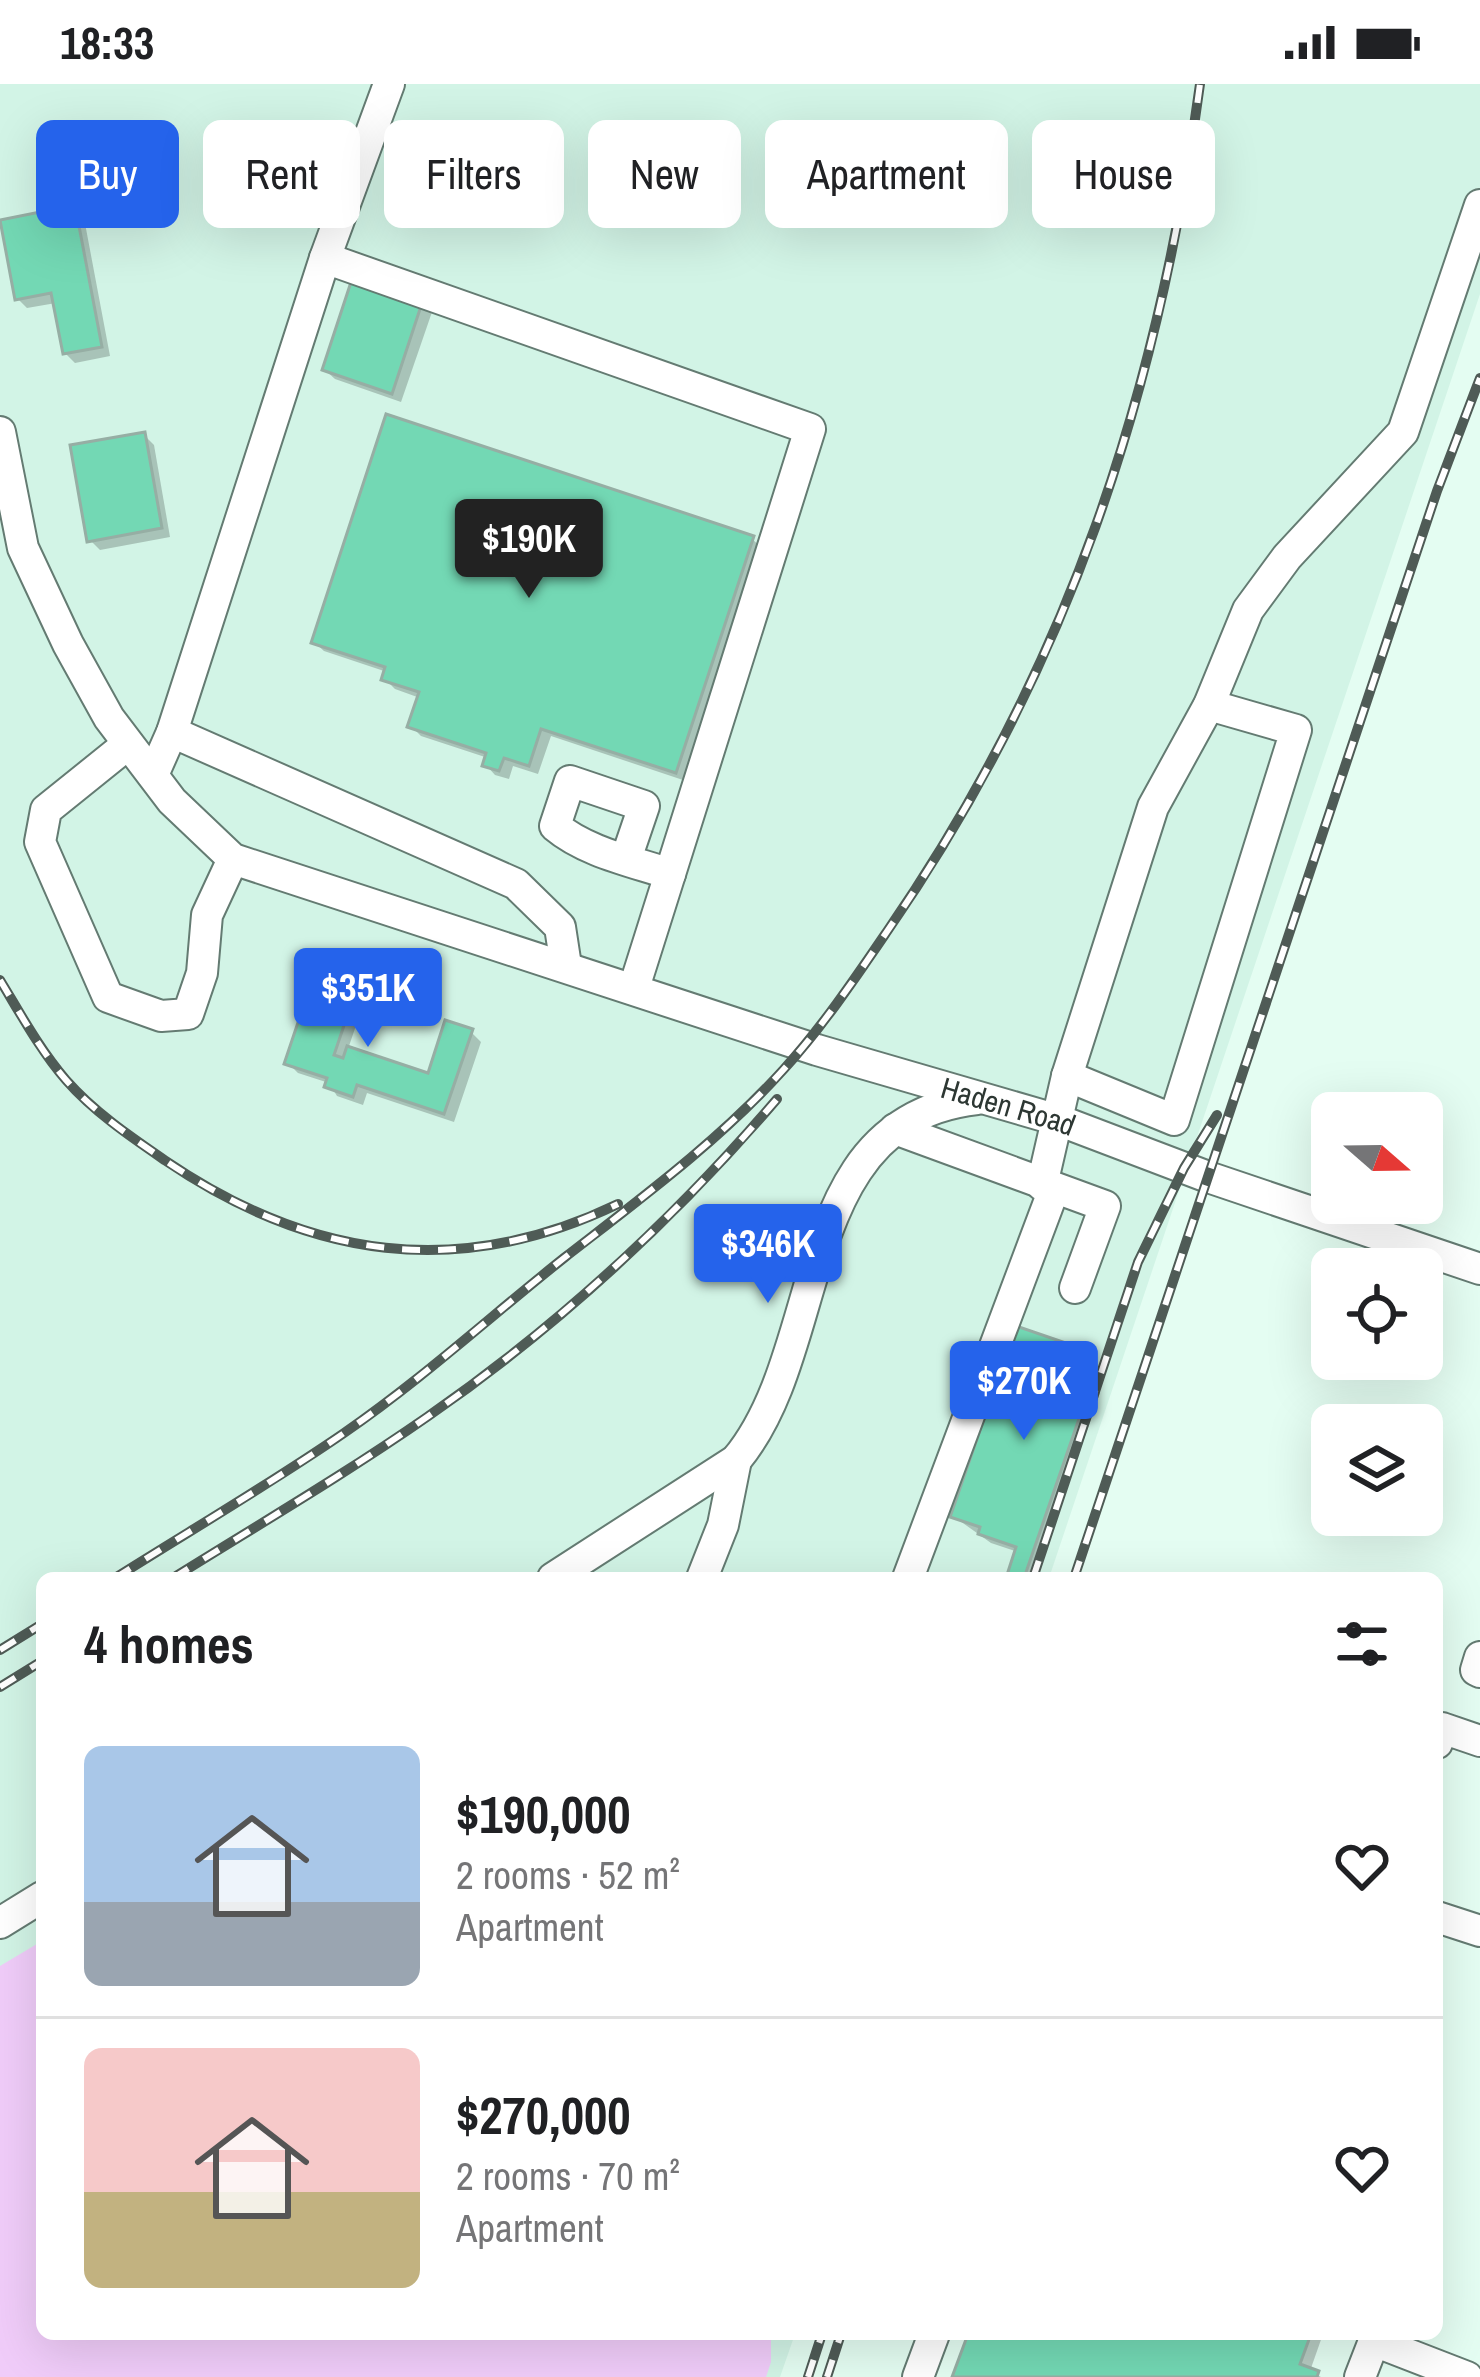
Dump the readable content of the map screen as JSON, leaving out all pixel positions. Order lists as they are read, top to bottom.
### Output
{
  "streets": {
    "street": ["Haden Road"]
  },
  "north": "right",
  "page": {
    "status": "18:33",
    "chip": [
      "Buy",
      "Rent",
      "Filters",
      "New",
      "Apartment",
      "House"
    ],
    "price": [
      "$190K",
      "$351K",
      "$346K",
      "$270K"
    ],
    "heading": "4 homes",
    "list": [
      {
        "name": "$190,000",
        "note": "2 rooms · 52 m² · Apartment"
      },
      {
        "name": "$270,000",
        "note": "2 rooms · 70 m² · Apartment"
      }
    ]
  }
}
